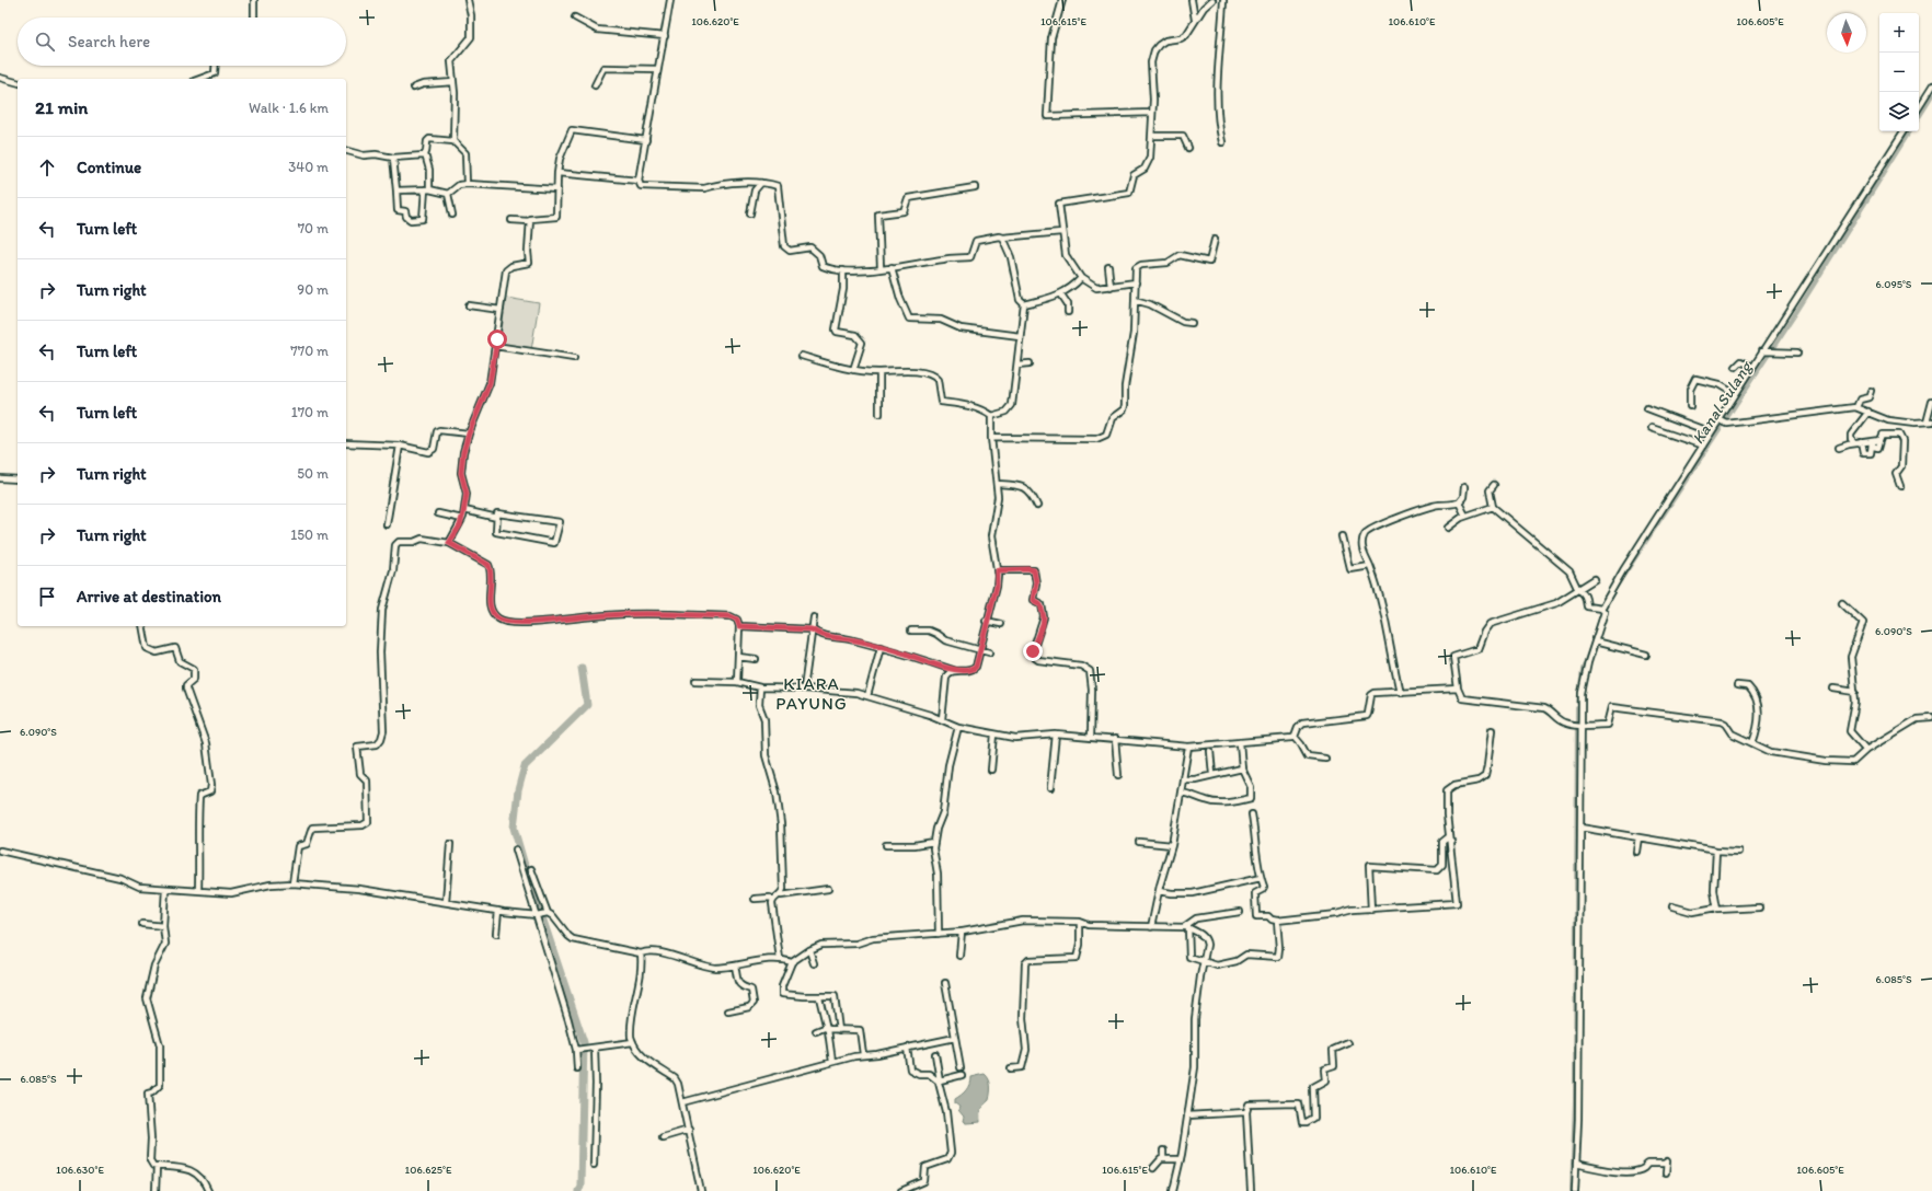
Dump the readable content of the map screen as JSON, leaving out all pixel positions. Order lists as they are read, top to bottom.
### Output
{
  "districts": ["KIARA PAYUNG"],
  "water": ["Kanal Sulang"],
  "north": "bottom",
  "page": {
    "map_buttons": ["+", "−"],
    "search": "Search here",
    "heading": ["21 min", "Walk · 1.6 km"],
    "list": [
      ["Continue", "340 m"],
      ["Turn left", "70 m"],
      ["Turn right", "90 m"],
      ["Turn left", "770 m"],
      ["Turn left", "170 m"],
      ["Turn right", "50 m"],
      ["Turn right", "150 m"],
      "Arrive at destination"
    ]
  },
  "coordinates": [
    "106.620°E",
    "106.615°E",
    "106.610°E",
    "106.605°E",
    "6.095°S",
    "6.090°S",
    "6.085°S",
    "106.630°E",
    "106.625°E"
  ]
}
